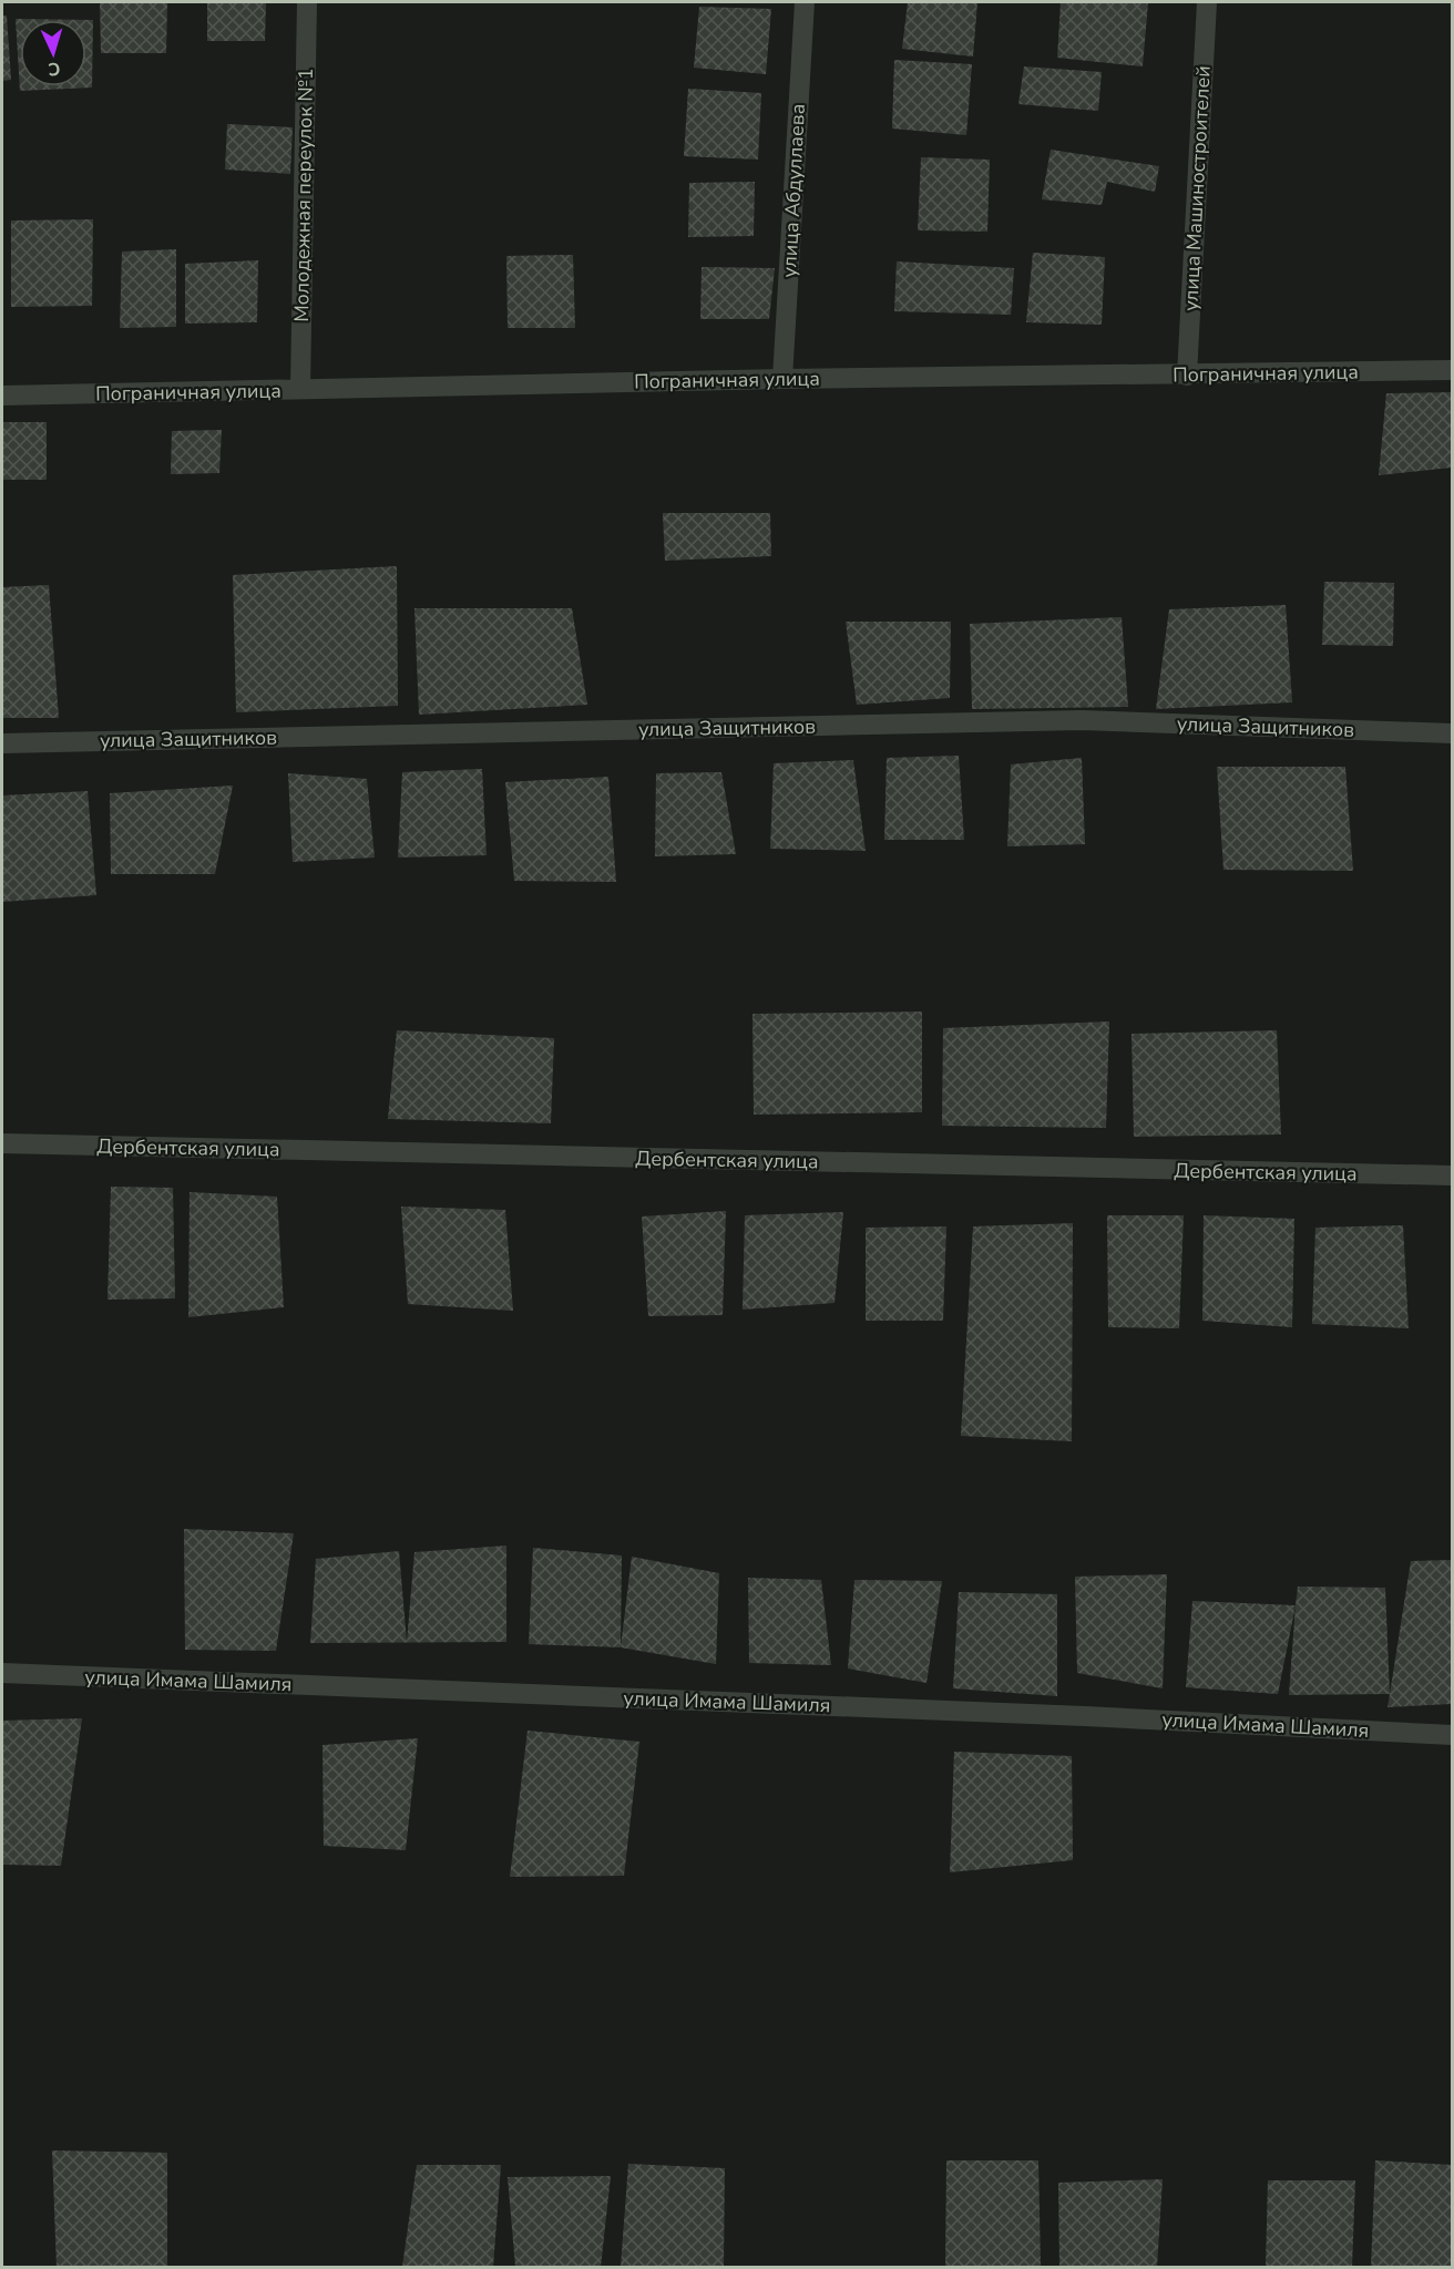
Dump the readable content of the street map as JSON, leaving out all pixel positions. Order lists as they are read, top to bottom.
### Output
{
  "streets": {
    "street": [
      "улица Машиностроителей",
      "улица Абдуллаева",
      "Молодежная переулок №1",
      "Пограничная улица",
      "улица Защитников",
      "Дербентская улица",
      "улица Имама Шамиля"
    ]
  },
  "crossings": [
    ["улица Машиностроителей", "Пограничная улица"],
    ["улица Абдуллаева", "Пограничная улица"],
    ["Молодежная переулок №1", "Пограничная улица"]
  ],
  "north": "bottom"
}
